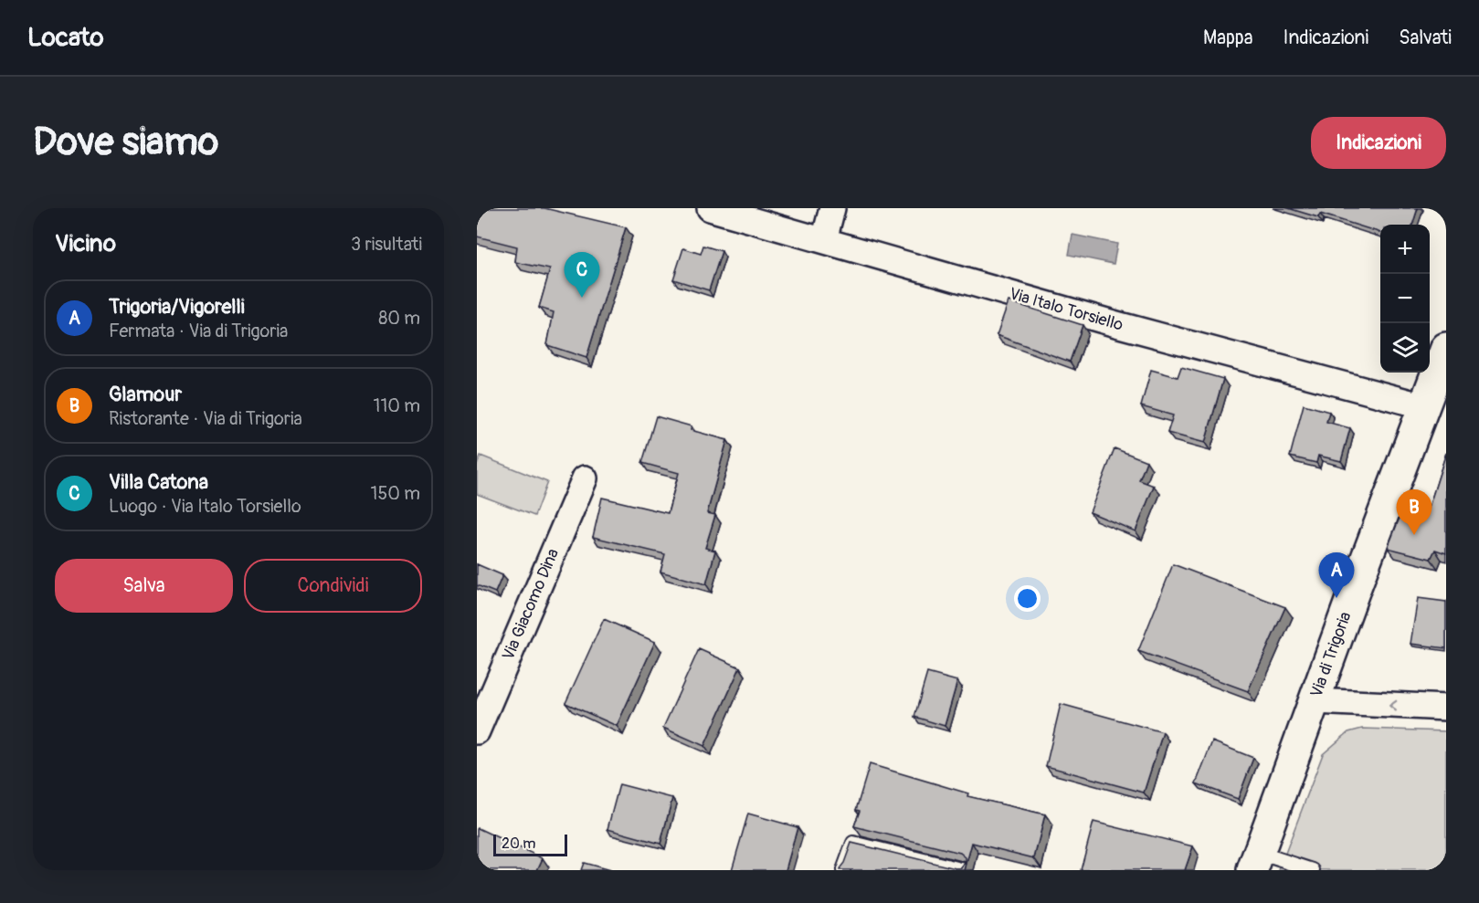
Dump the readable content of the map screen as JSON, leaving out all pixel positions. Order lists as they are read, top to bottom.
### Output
{
  "streets": {
    "street": ["Via Italo Torsiello", "Via Giacomo Dina", "Via di Trigoria"]
  },
  "crossings": [
    ["Via Italo Torsiello", "Via di Trigoria"]
  ],
  "scale_bar": "20 m",
  "page": {
    "header": "Locato",
    "nav": ["Mappa", "Indicazioni", "Salvati"],
    "buttons": [
      "Indicazioni",
      ["Salva", "Condividi"]
    ],
    "title": "Dove siamo",
    "heading": ["Vicino", "3 risultati"],
    "map_buttons": ["+", "−"],
    "pins": ["C", "B", "A"],
    "list": [
      {
        "mark": "A",
        "name": "Trigoria/Vigorelli",
        "note": "Fermata · Via di Trigoria",
        "value": "80 m"
      },
      {
        "mark": "B",
        "name": "Glamour",
        "note": "Ristorante · Via di Trigoria",
        "value": "110 m"
      },
      {
        "mark": "C",
        "name": "Villa Catona",
        "note": "Luogo · Via Italo Torsiello",
        "value": "150 m"
      }
    ],
    "scale": "20 m"
  }
}
